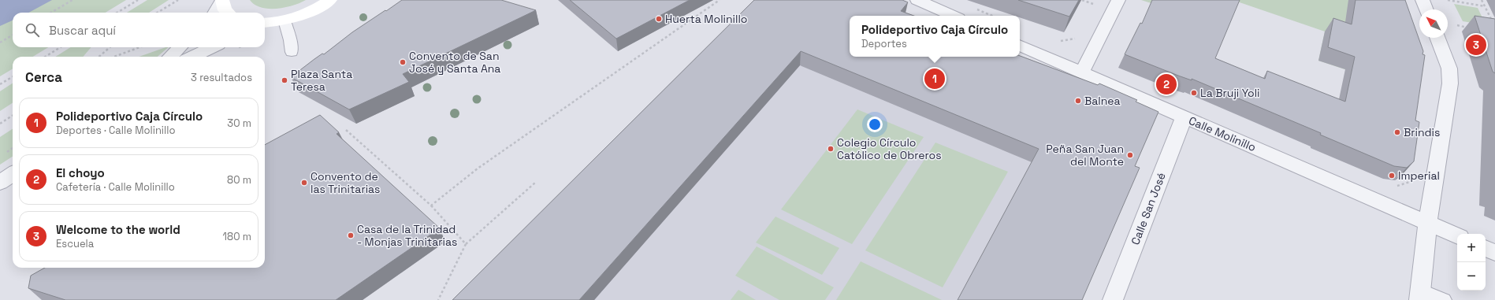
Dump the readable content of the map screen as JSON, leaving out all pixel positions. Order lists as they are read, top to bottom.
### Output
{
  "streets": {
    "street": ["Calle Molinillo", "Calle San José"]
  },
  "crossings": [
    ["Calle Molinillo", "Calle San José"]
  ],
  "places": [
    "Huerta Molinillo",
    "Convento de San José y Santa Ana",
    "Plaza Santa Teresa",
    "La Bruji Yoli",
    "Balnea",
    "Brindis",
    "Colegio Círculo Católico de Obreros",
    "Peña San Juan del Monte",
    "Imperial",
    "Convento de las Trinitarias",
    "Casa de la Trinidad - Monjas Trinitarias"
  ],
  "north": "top left",
  "page": {
    "search": "Buscar aquí",
    "popup": ["Polideportivo Caja Círculo", "Deportes"],
    "pins": ["3", "1", "2"],
    "heading": ["Cerca", "3 resultados"],
    "list": [
      {
        "mark": "1",
        "name": "Polideportivo Caja Círculo",
        "note": "Deportes · Calle Molinillo",
        "value": "30 m"
      },
      {
        "mark": "2",
        "name": "El choyo",
        "note": "Cafetería · Calle Molinillo",
        "value": "80 m"
      },
      {
        "mark": "3",
        "name": "Welcome to the world",
        "note": "Escuela",
        "value": "180 m"
      }
    ],
    "map_buttons": ["+", "−"]
  }
}
